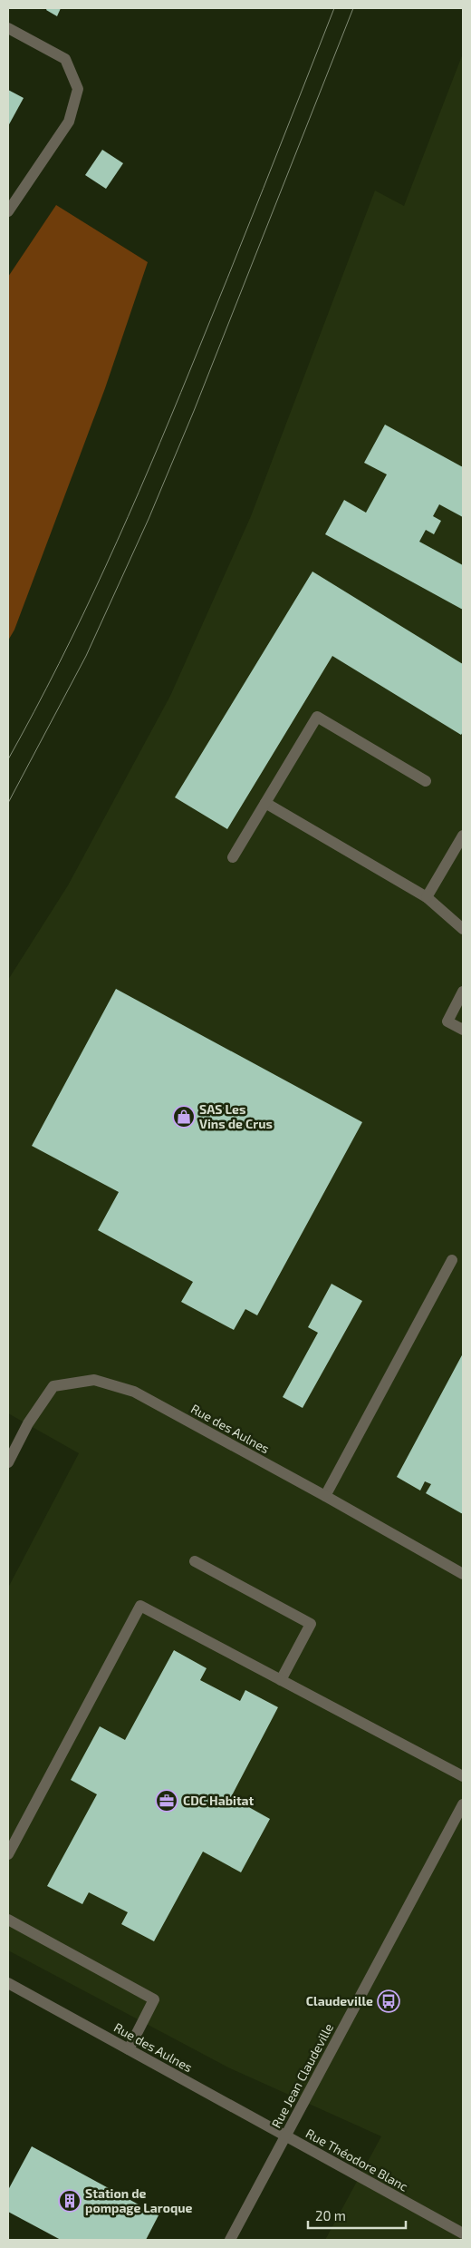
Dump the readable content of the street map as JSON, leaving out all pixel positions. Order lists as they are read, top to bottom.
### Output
{
  "streets": {
    "street": ["Rue des Aulnes", "Rue Jean Claudeville", "Rue Théodore Blanc"]
  },
  "crossings": [
    ["Rue des Aulnes", "Rue Jean Claudeville"],
    ["Rue des Aulnes", "Rue Théodore Blanc"],
    ["Rue Jean Claudeville", "Rue Théodore Blanc"]
  ],
  "places": {
    "shop": ["SAS Les Vins de Crus"],
    "office": ["CDC Habitat"],
    "bus stop": ["Claudeville"],
    "building": ["Station de pompage Laroque"]
  },
  "scale_bar": "20 m"
}
